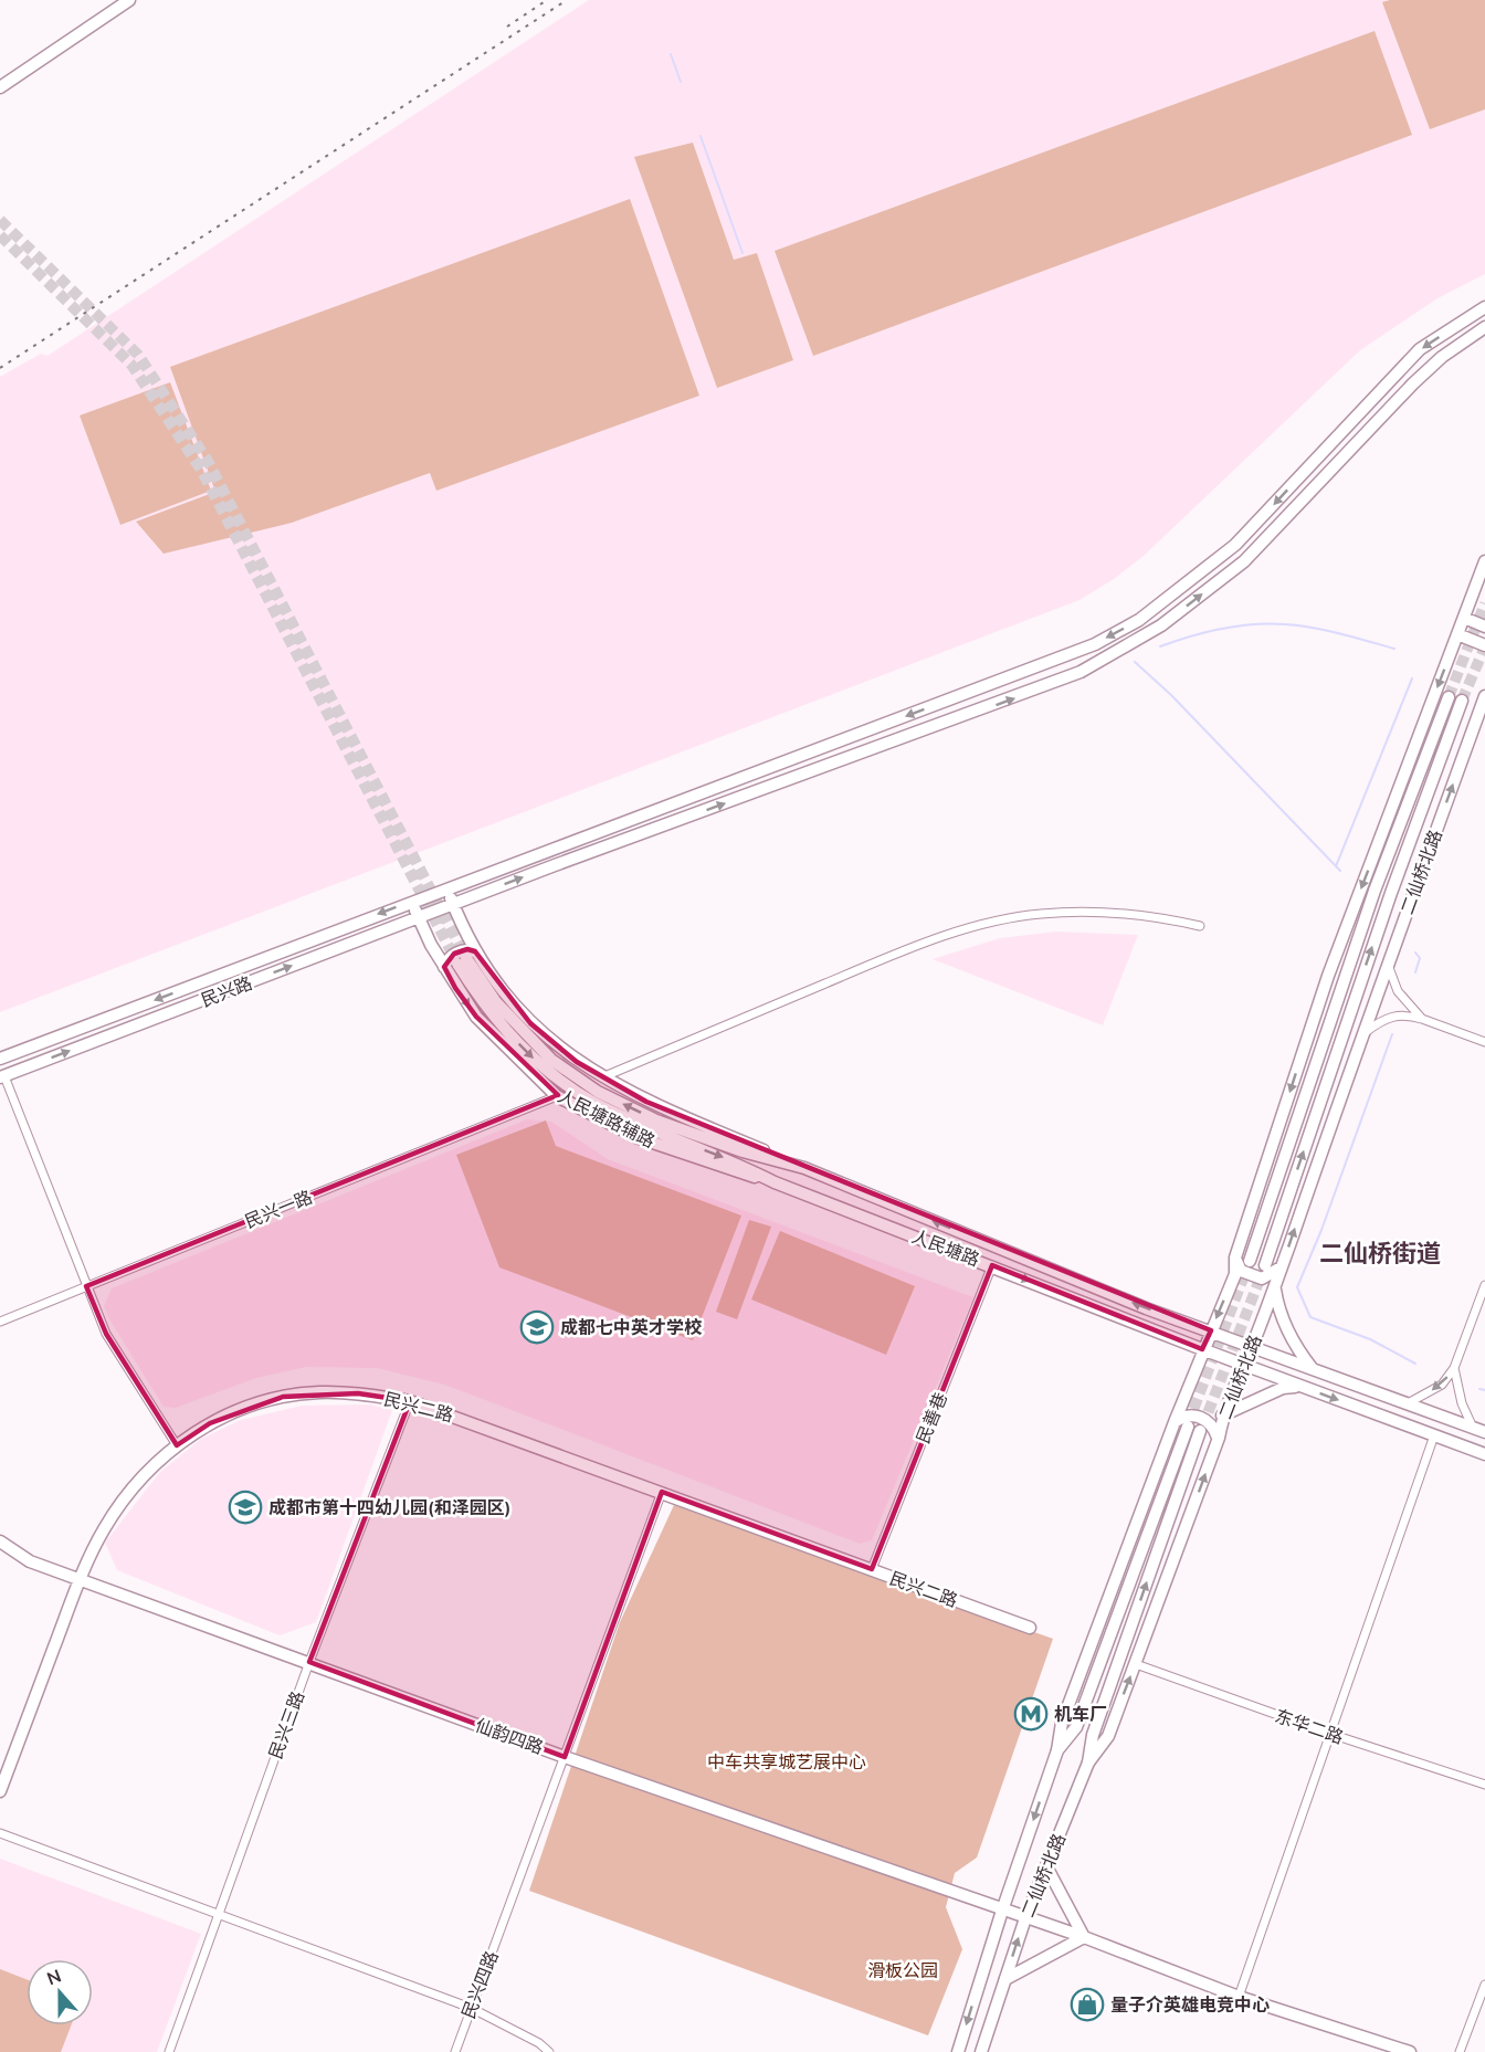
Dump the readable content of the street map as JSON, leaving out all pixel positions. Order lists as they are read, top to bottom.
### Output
{
  "streets": {
    "main road": [
      "二仙桥北路",
      "民兴路",
      "人民塘路辅路",
      "人民塘路",
      "民兴二路",
      "仙韵四路"
    ],
    "street": [
      "民兴一路",
      "民善巷",
      "民兴三路",
      "东华二路",
      "民兴四路"
    ]
  },
  "crossings": [
    ["二仙桥北路", "人民塘路"],
    ["二仙桥北路", "东华二路"],
    ["二仙桥北路", "仙韵四路"],
    ["民兴路", "人民塘路辅路"],
    ["人民塘路辅路", "民兴一路"],
    ["人民塘路辅路", "人民塘路"],
    ["人民塘路", "民善巷"],
    ["民兴二路", "民善巷"],
    ["民兴二路", "民兴三路"],
    ["民兴二路", "仙韵四路"],
    ["民兴二路", "民兴四路"],
    ["民兴三路", "仙韵四路"],
    ["仙韵四路", "民兴四路"]
  ],
  "districts": ["二仙桥街道"],
  "parks": ["中车共享城艺展中心", "滑板公园"],
  "places": {
    "school or university": ["成都七中英才学校", "成都市第十四幼儿园(和泽园区)"],
    "metro station": ["机车厂"],
    "shop": ["量子介英雄电竞中心"]
  },
  "north": "top"
}
